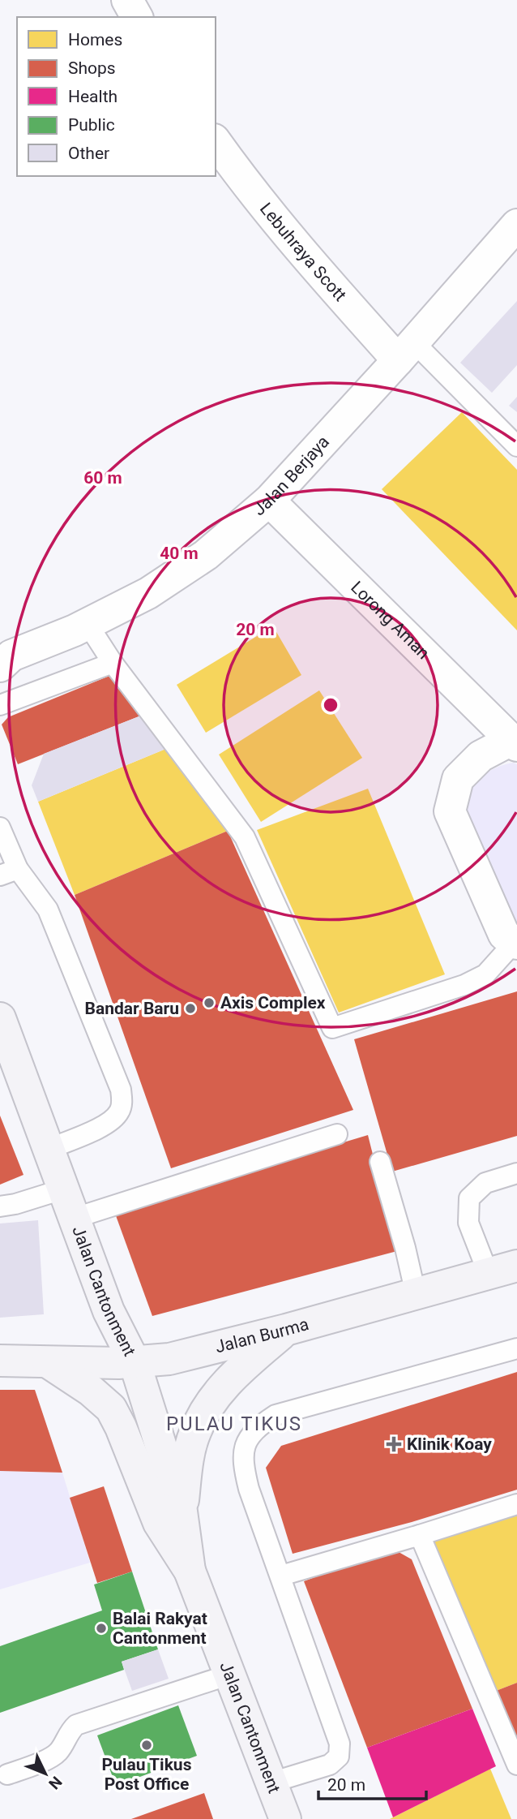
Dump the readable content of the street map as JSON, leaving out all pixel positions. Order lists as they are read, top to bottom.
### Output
{
  "streets": {
    "main road": ["Jalan Cantonment", "Jalan Burma"],
    "street": ["Lebuhraya Scott", "Jalan Berjaya", "Lorong Aman"]
  },
  "crossings": [
    ["Lebuhraya Scott", "Jalan Berjaya"],
    ["Jalan Berjaya", "Lorong Aman"],
    ["Jalan Cantonment", "Jalan Burma"]
  ],
  "districts": ["PULAU TIKUS"],
  "places": {
    "other": [
      "Axis Complex",
      "Bandar Baru",
      "Balai Rakyat Cantonment",
      "Pulau Tikus Post Office"
    ],
    "health": ["Klinik Koay"]
  },
  "legend": [
    "Homes",
    "Shops",
    "Health",
    "Public",
    "Other"
  ],
  "scale_bar": "20 m",
  "north": "bottom right",
  "rings": ["60 m", "40 m", "20 m"]
}
